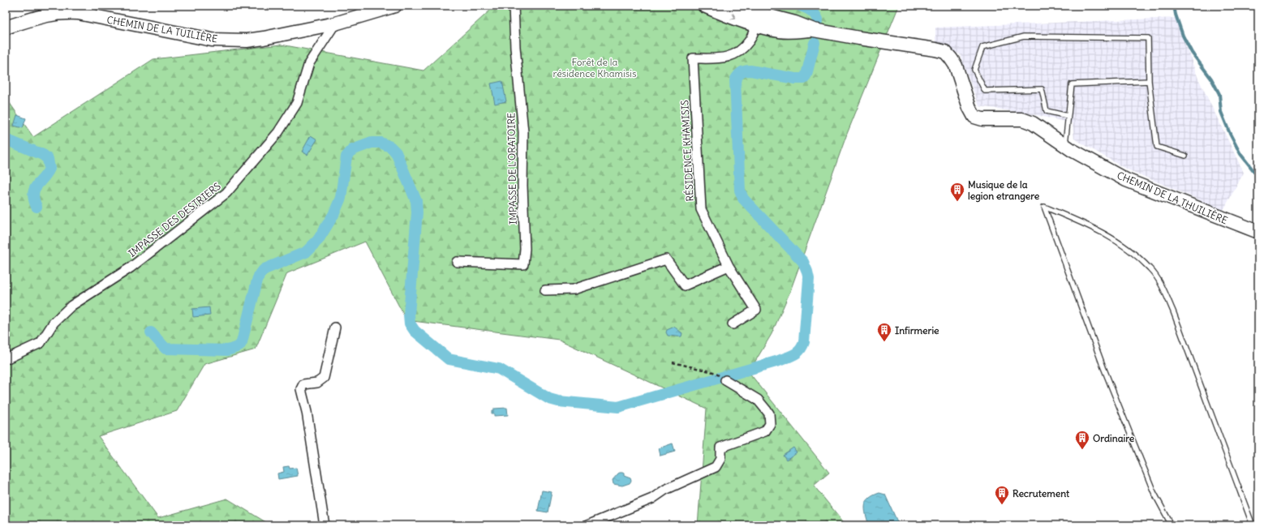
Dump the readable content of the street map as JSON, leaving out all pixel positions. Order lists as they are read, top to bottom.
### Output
{
  "streets": {
    "street": [
      "CHEMIN DE LA TUILIÈRE",
      "RÉSIDENCE KHAMISIS",
      "IMPASSE DE L'ORATOIRE",
      "CHEMIN DE LA THUILIÈRE",
      "IMPASSE DES DESTRIERS"
    ]
  },
  "crossings": [
    ["CHEMIN DE LA TUILIÈRE", "IMPASSE DES DESTRIERS"],
    ["RÉSIDENCE KHAMISIS", "CHEMIN DE LA THUILIÈRE"]
  ],
  "parks": ["Forêt de la résidence Khamisis"],
  "places": {
    "building": [
      "Musique de la legion etrangere",
      "Infirmerie",
      "Ordinaire",
      "Recrutement"
    ]
  }
}
